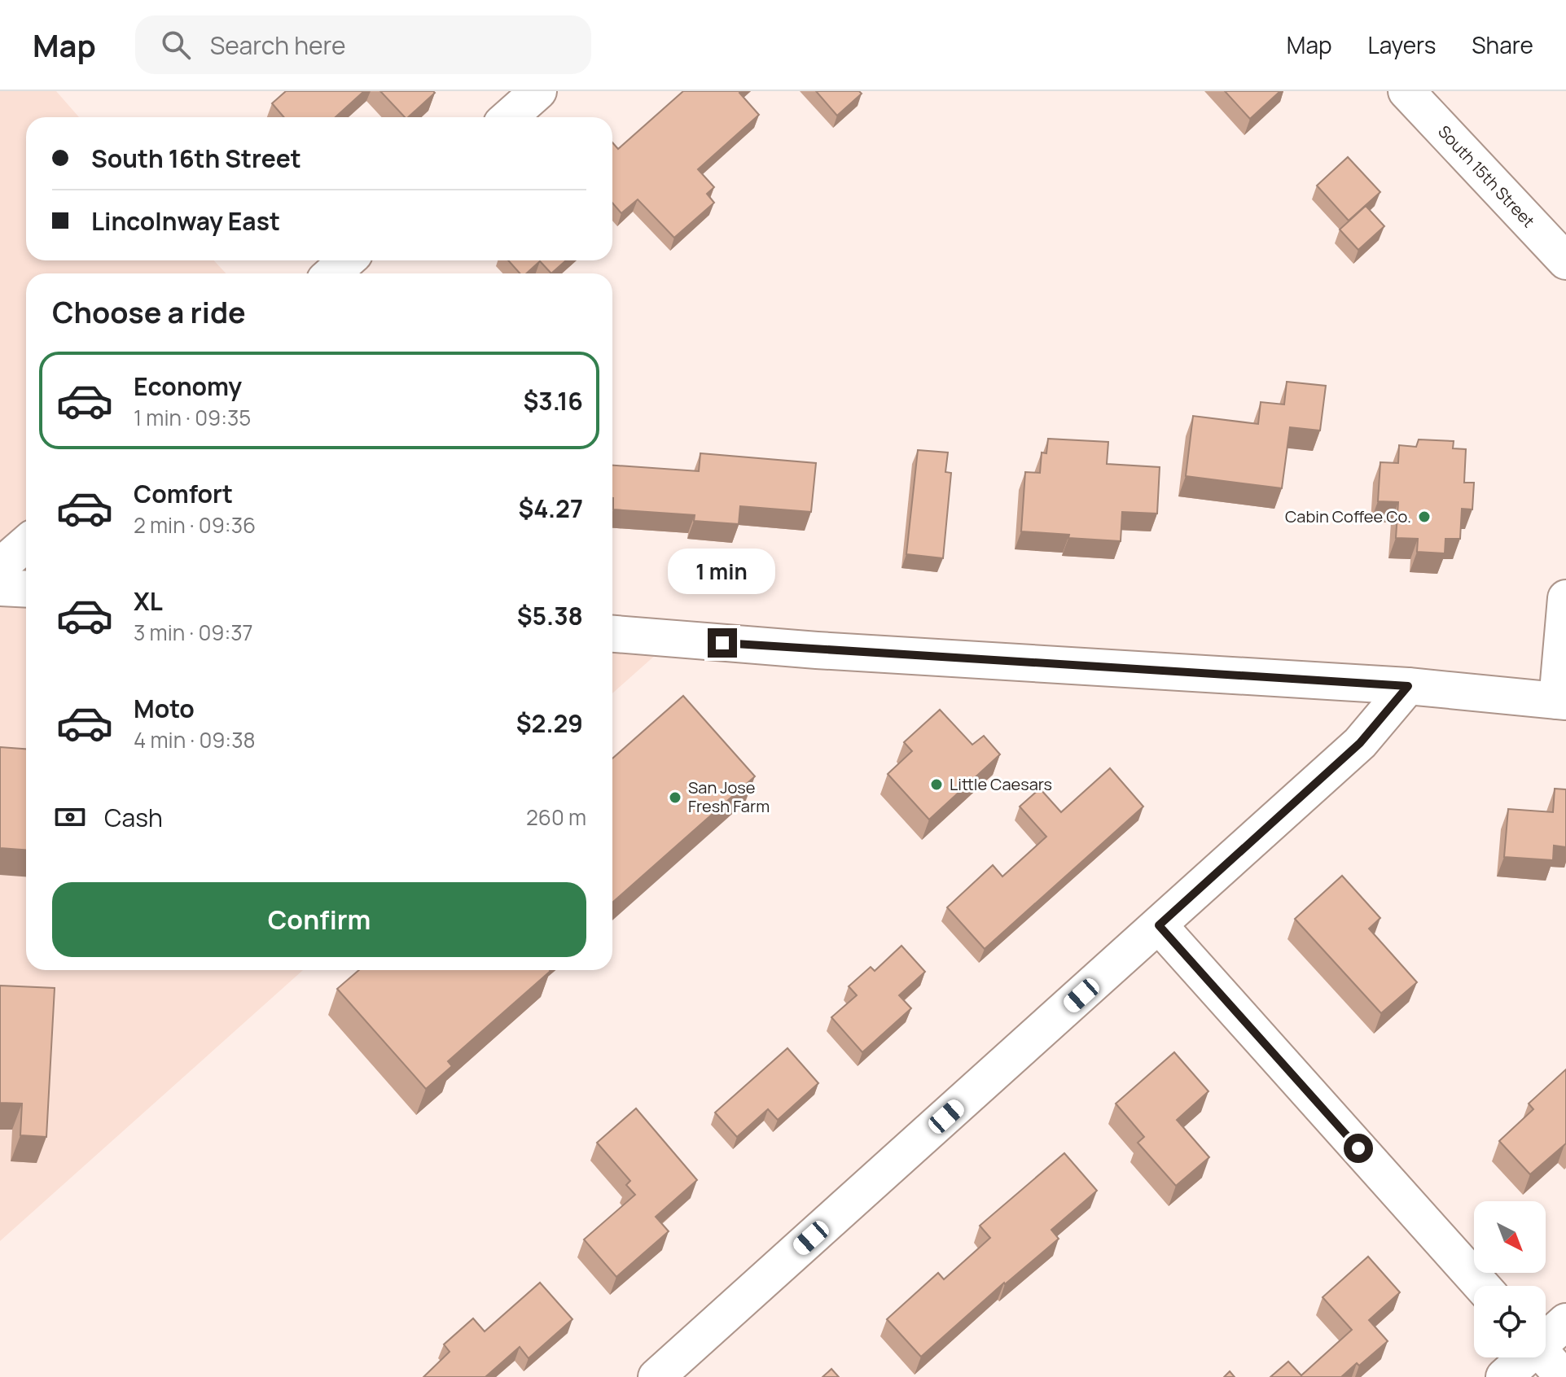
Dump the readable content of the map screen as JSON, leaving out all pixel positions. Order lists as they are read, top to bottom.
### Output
{
  "streets": {
    "main road": ["South 15th Street"]
  },
  "places": ["Cabin Coffee Co.", "Little Caesars", "San Jose Fresh Farm"],
  "north": "bottom right",
  "page": {
    "header": "Map",
    "search": "Search here",
    "nav": ["Map", "Layers", "Share"],
    "banner": ["South 16th Street", "Lincolnway East"],
    "heading": "Choose a ride",
    "list": [
      {
        "name": "Economy",
        "note": "1 min · 09:35",
        "value": "$3.16"
      },
      {
        "name": "Comfort",
        "note": "2 min · 09:36",
        "value": "$4.27"
      },
      {
        "name": "XL",
        "note": "3 min · 09:37",
        "value": "$5.38"
      },
      {
        "name": "Moto",
        "note": "4 min · 09:38",
        "value": "$2.29"
      }
    ],
    "bubble": "1 min",
    "pay": ["Cash", "260 m"],
    "buttons": "Confirm"
  }
}
